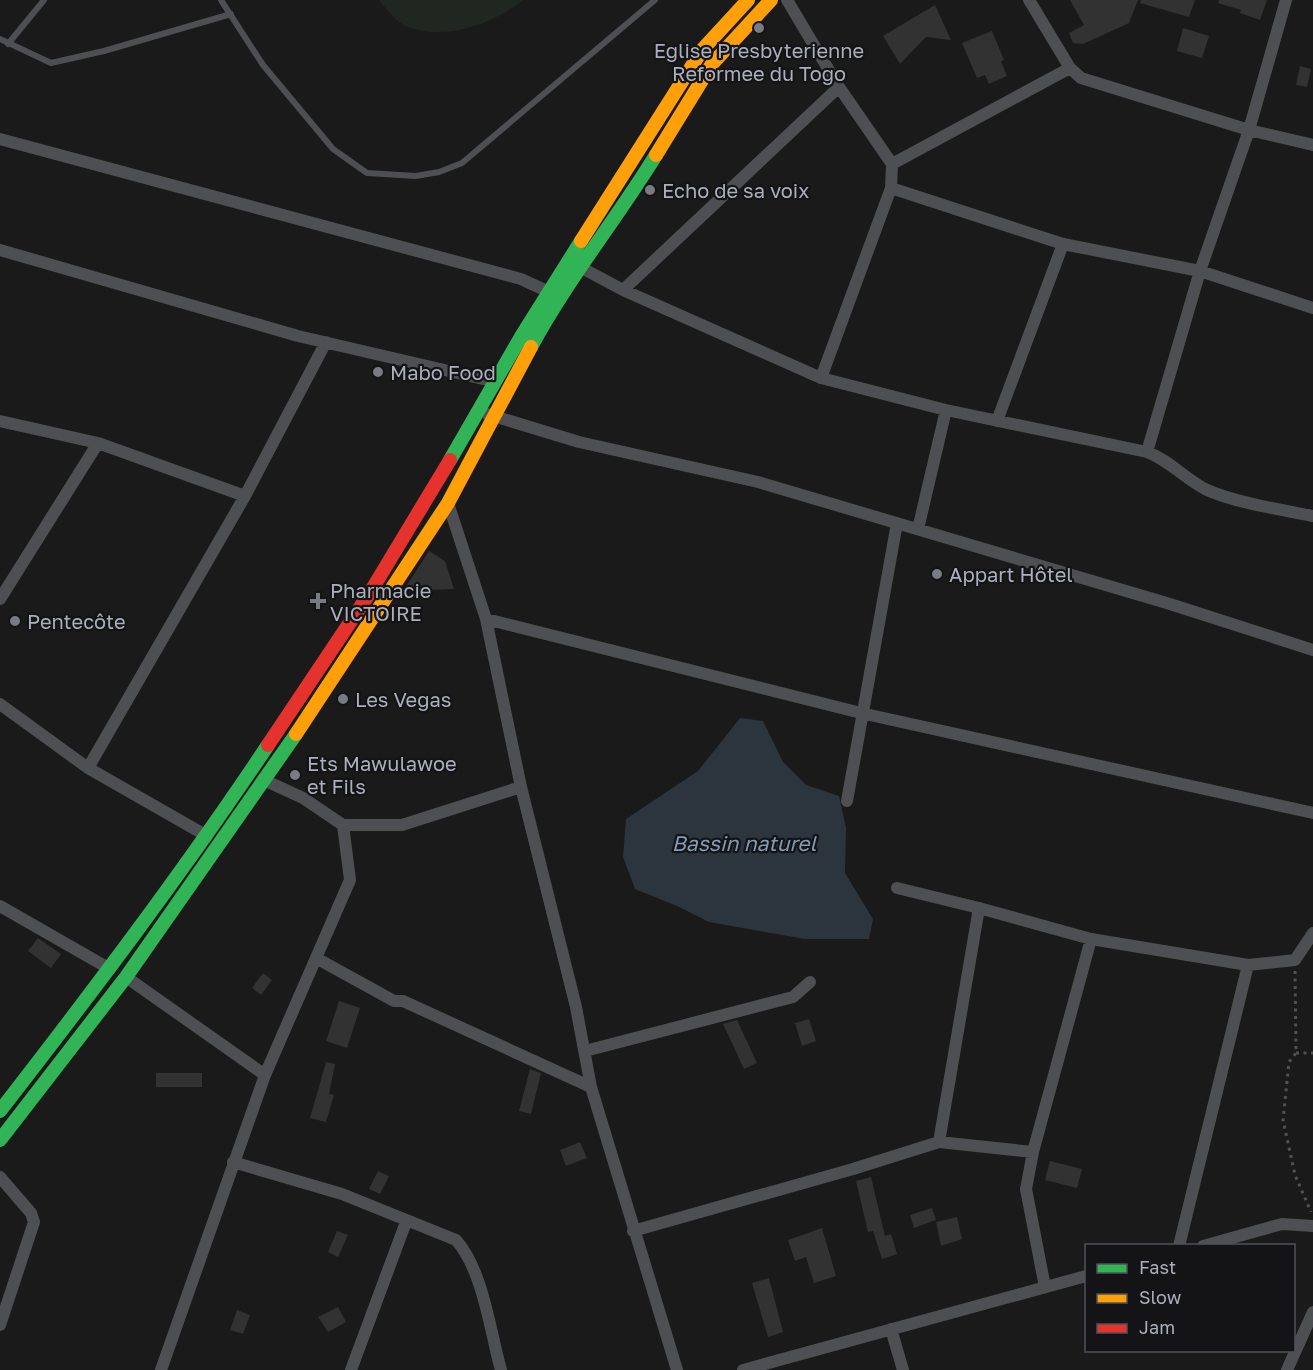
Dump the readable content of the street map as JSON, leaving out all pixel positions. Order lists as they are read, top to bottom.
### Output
{
  "water": ["Bassin naturel"],
  "places": {
    "other": [
      "Eglise Presbyterienne Reformee du Togo",
      "Echo de sa voix",
      "Mabo Food",
      "Appart Hôtel",
      "Pentecôte",
      "Les Vegas",
      "Ets Mawulawoe et Fils"
    ],
    "health": ["Pharmacie VICTOIRE"]
  },
  "legend": ["Fast", "Slow", "Jam"]
}
